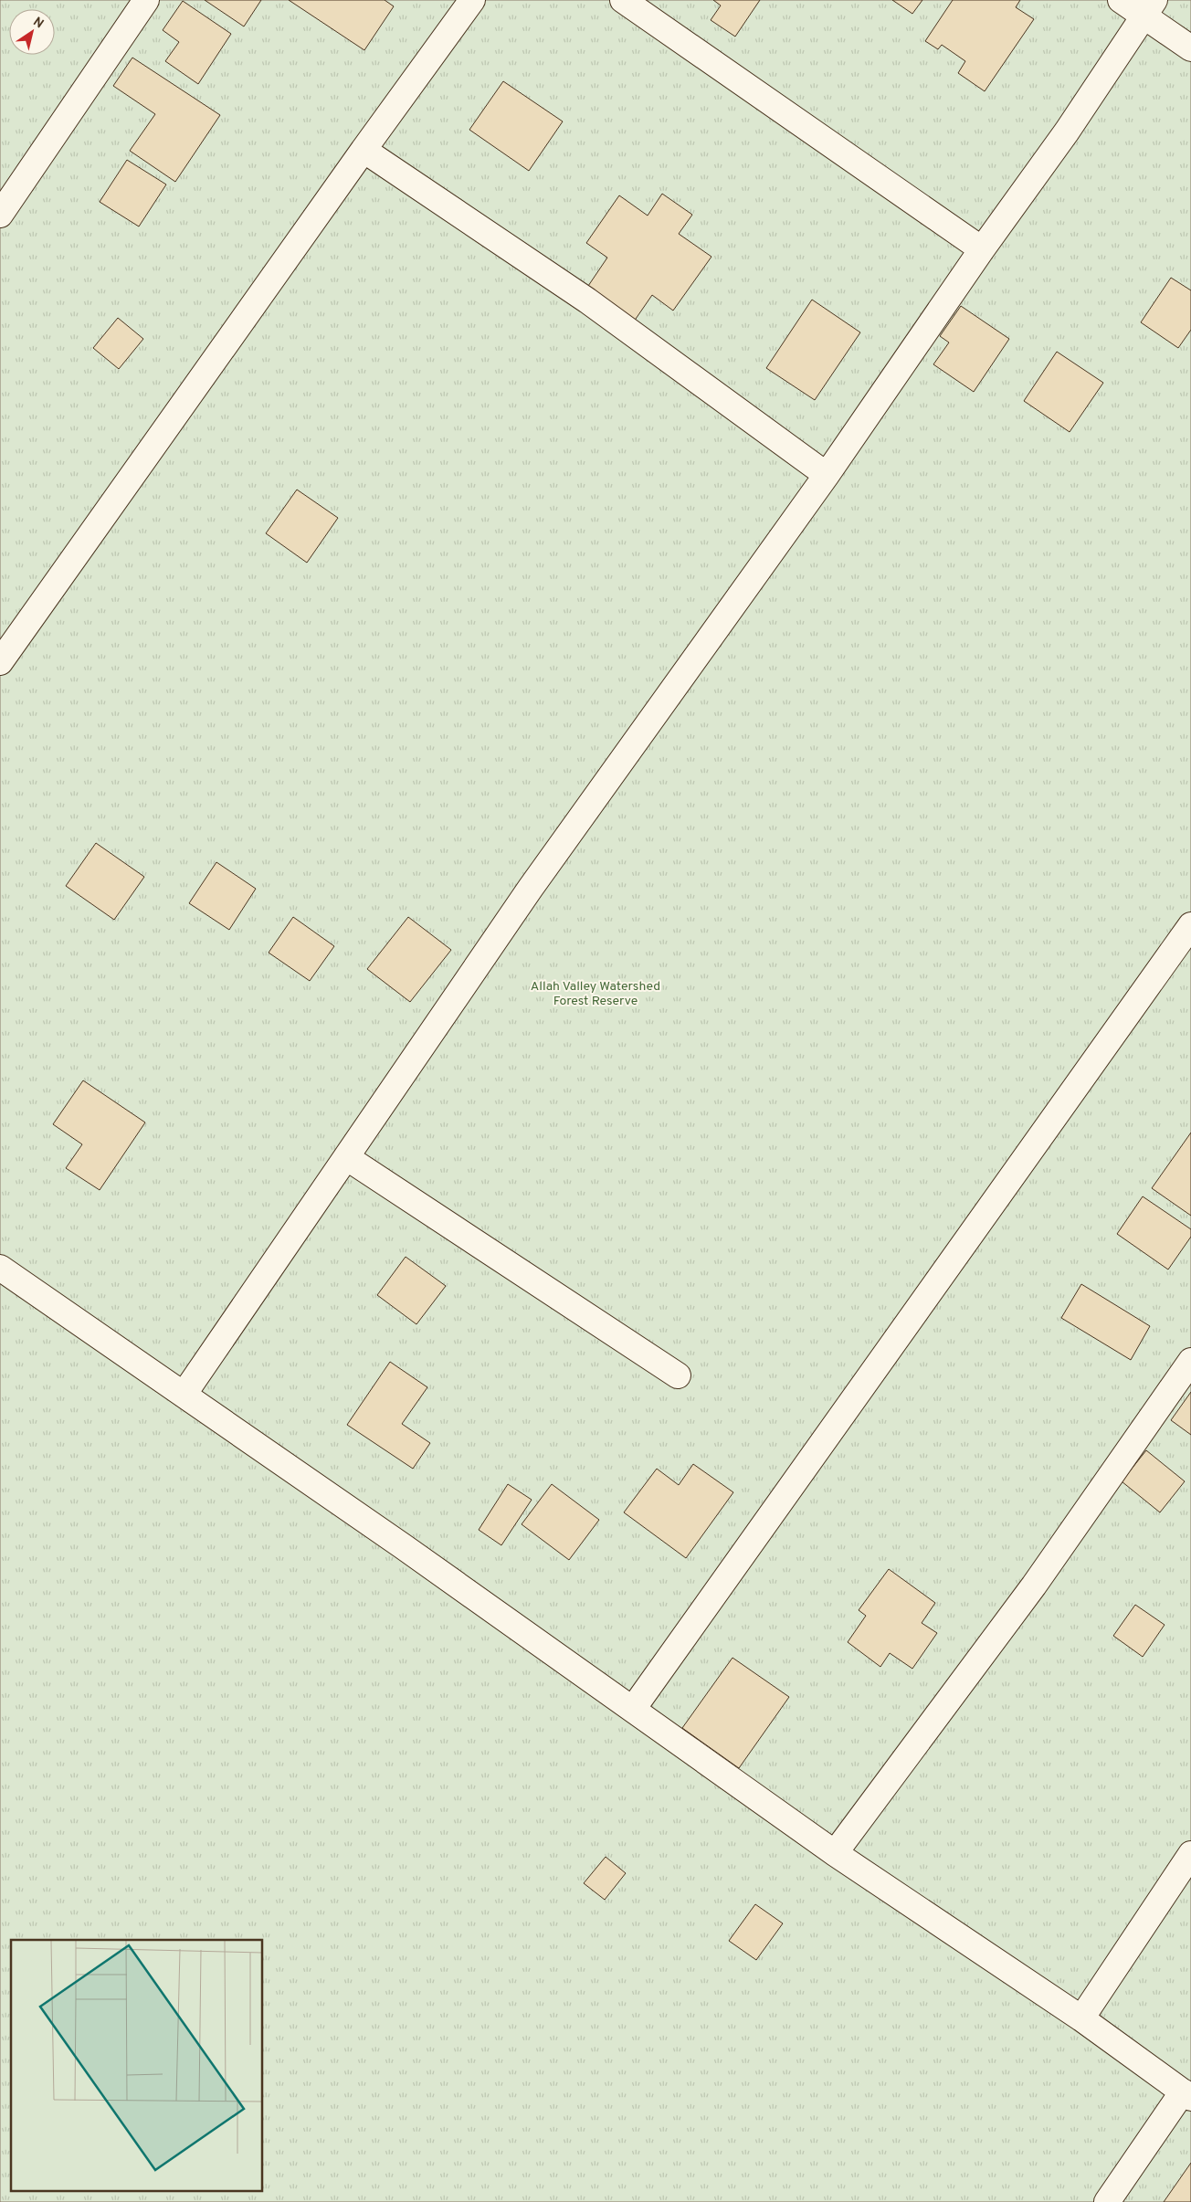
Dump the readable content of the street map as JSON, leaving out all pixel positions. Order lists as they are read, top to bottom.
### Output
{
  "parks": ["Allah Valley Watershed Forest Reserve"],
  "north": "top right"
}
